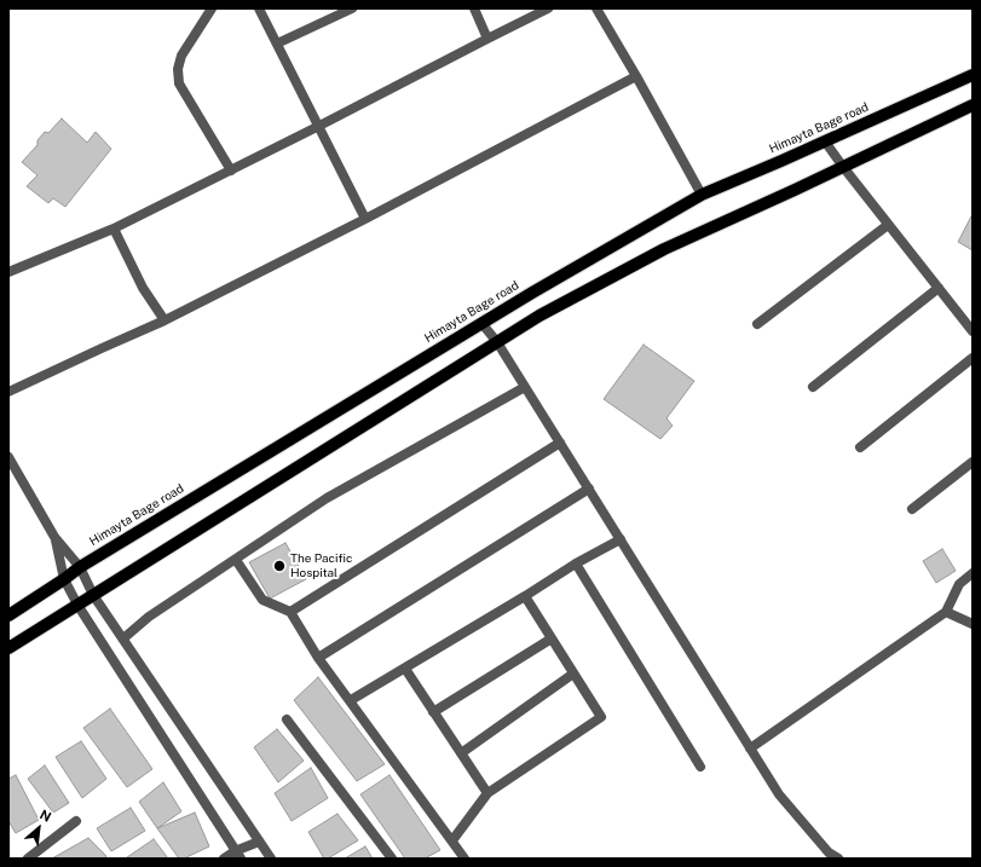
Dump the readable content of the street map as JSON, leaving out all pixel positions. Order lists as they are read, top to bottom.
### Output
{
  "streets": {
    "main road": ["Himayta Bage road"]
  },
  "places": ["The Pacific Hospital"],
  "north": "top right"
}
